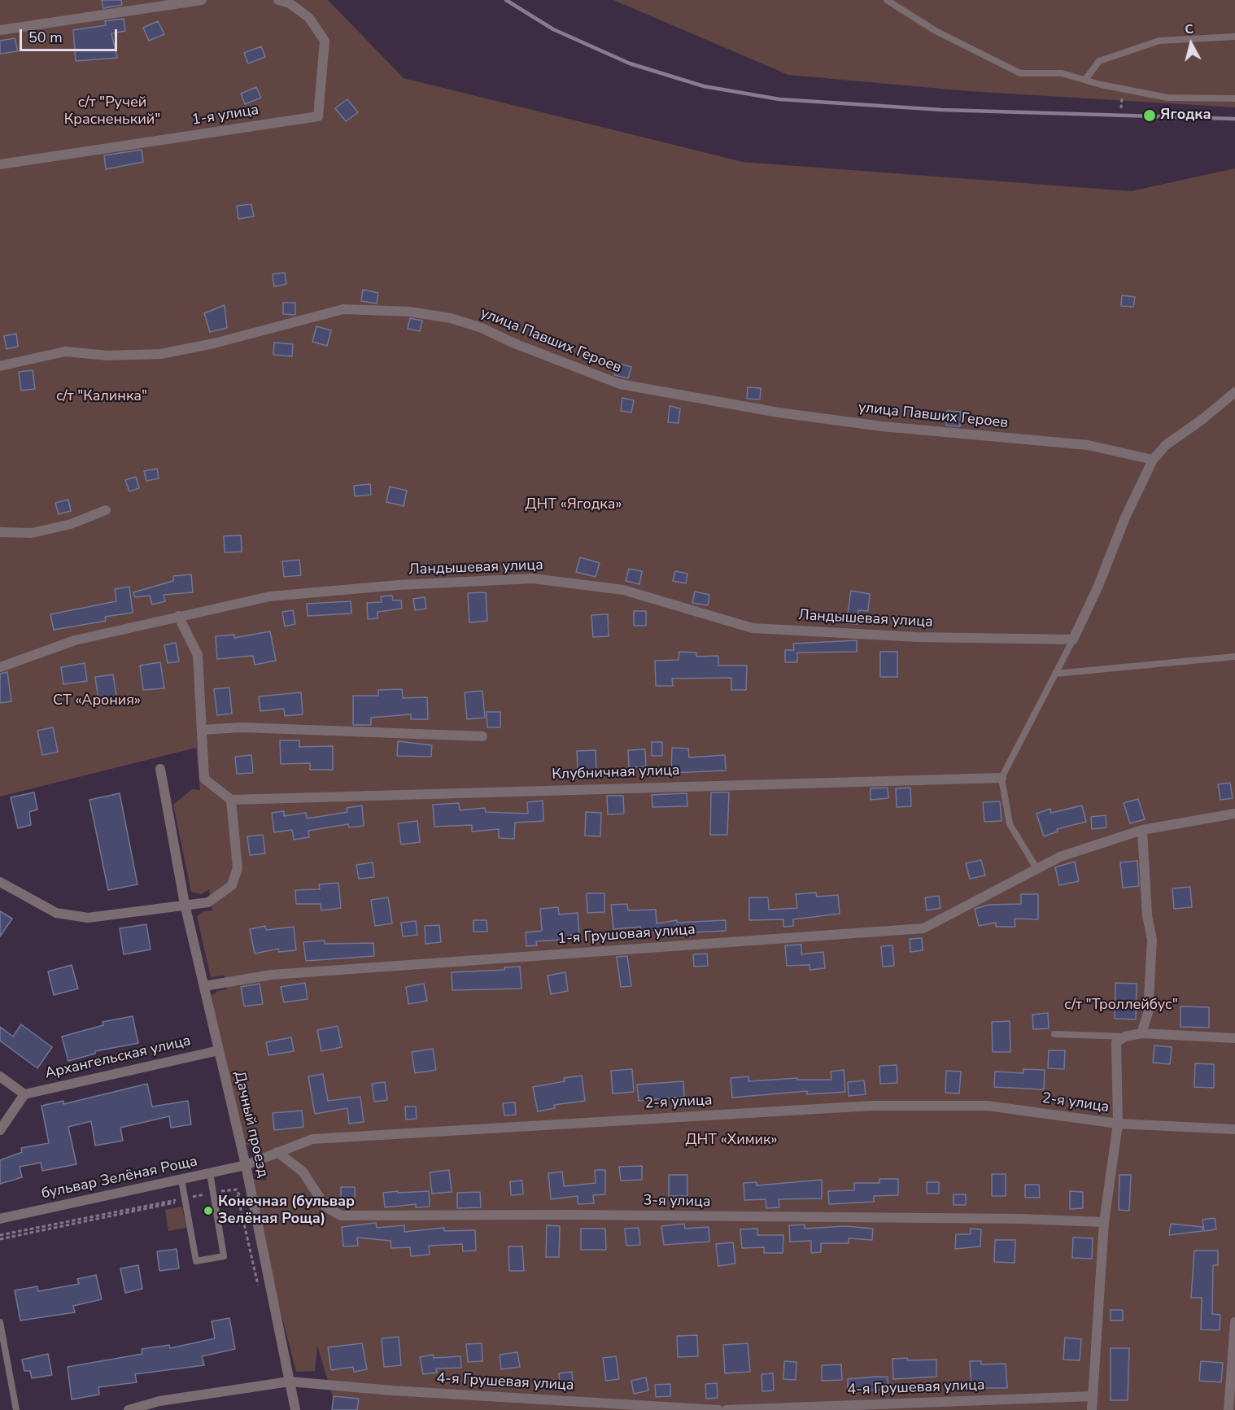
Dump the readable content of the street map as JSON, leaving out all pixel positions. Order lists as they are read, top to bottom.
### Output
{
  "streets": {
    "street": [
      "1-я улица",
      "улица Павших Героев",
      "Ландышевая улица",
      "Клубничная улица",
      "1-я Грушовая улица",
      "Архангельская улица",
      "2-я улица",
      "Дачный проезд",
      "бульвар Зелёная Роща",
      "3-я улица",
      "4-я Грушевая улица"
    ]
  },
  "crossings": [
    ["1-я Грушовая улица", "Дачный проезд"],
    ["Архангельская улица", "Дачный проезд"],
    ["2-я улица", "Дачный проезд"],
    ["2-я улица", "бульвар Зелёная Роща"],
    ["2-я улица", "3-я улица"],
    ["2-я улица", "4-я Грушевая улица"],
    ["Дачный проезд", "бульвар Зелёная Роща"],
    ["Дачный проезд", "4-я Грушевая улица"]
  ],
  "parks": [
    "с/т \"Ручей Красненький\"",
    "с/т \"Калинка\"",
    "ДНТ «Ягодка»",
    "СТ «Арония»",
    "с/т \"Троллейбус\"",
    "ДНТ «Химик»"
  ],
  "places": ["Ягодка", "Конечная (бульвар Зелёная Роща)"],
  "scale_bar": "50 m",
  "north": "top"
}
